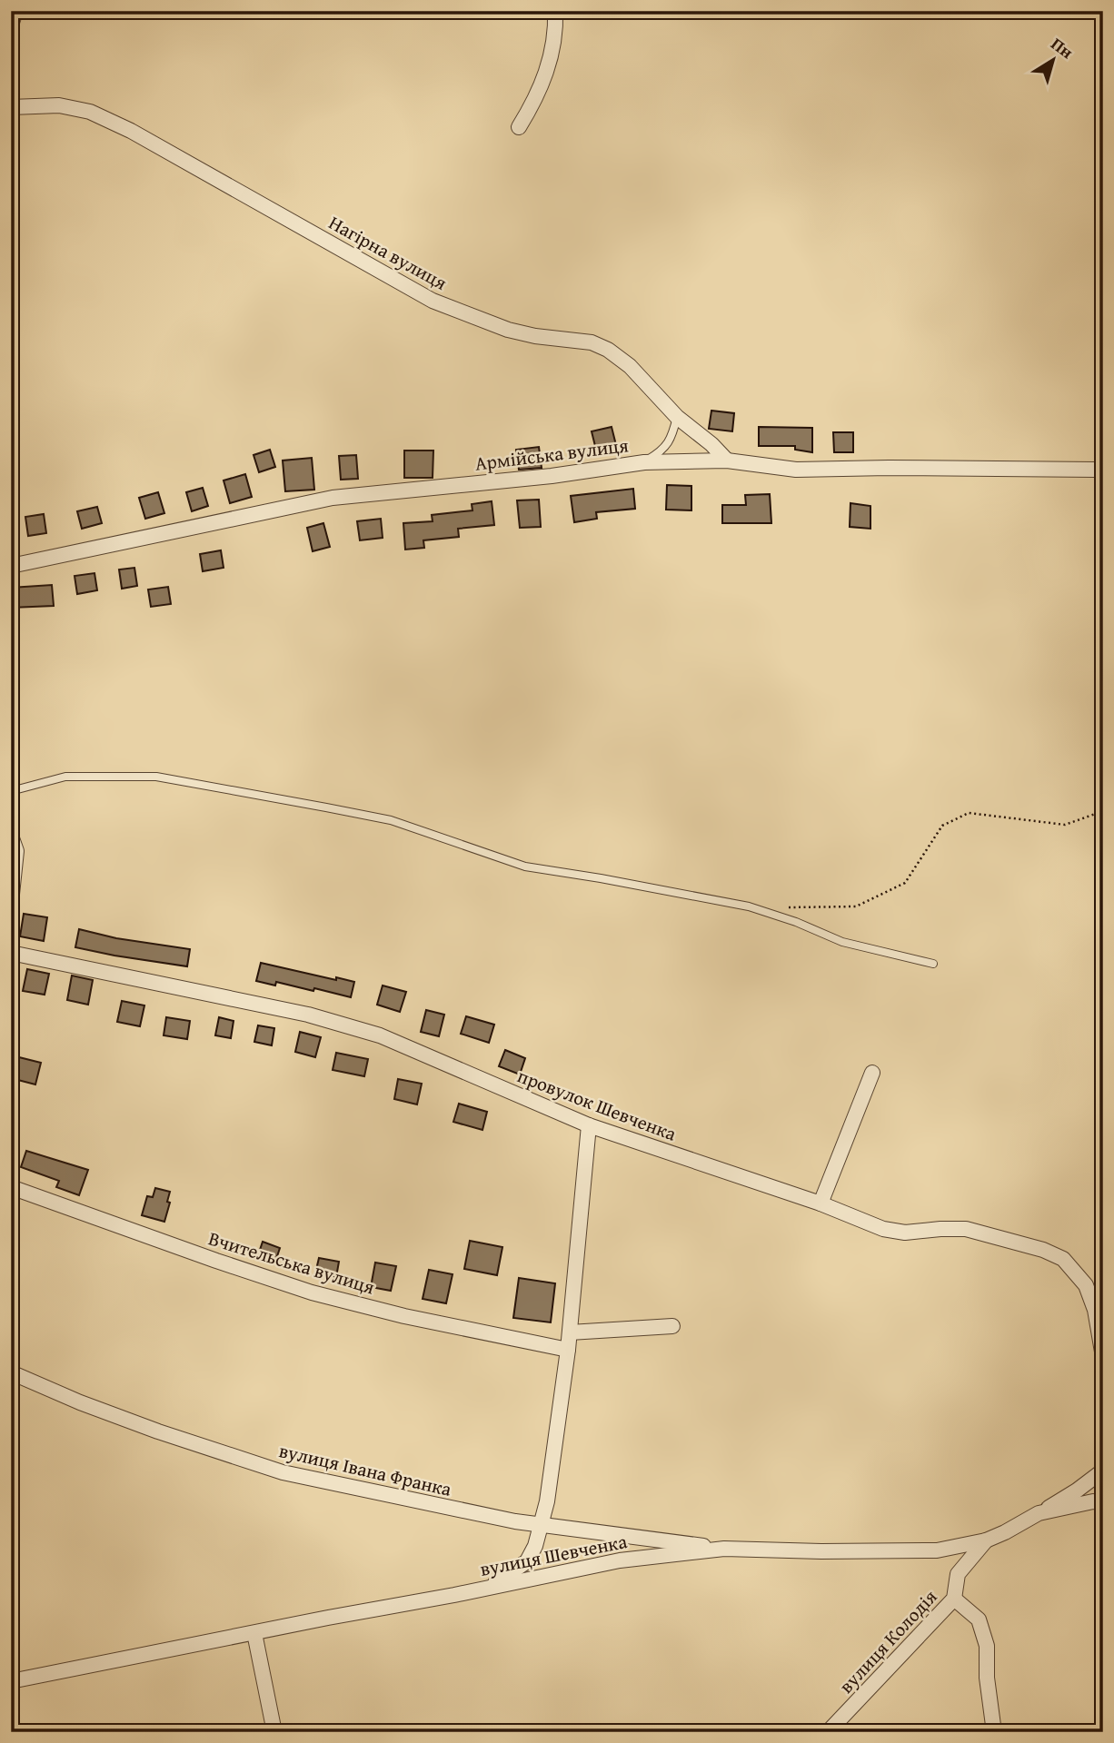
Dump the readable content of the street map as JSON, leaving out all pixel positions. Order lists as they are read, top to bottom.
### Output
{
  "streets": {
    "street": [
      "Нагірна вулиця",
      "Армійська вулиця",
      "провулок Шевченка",
      "Вчительська вулиця",
      "вулиця Івана Франка",
      "вулиця Шевченка",
      "вулиця Колодія"
    ]
  },
  "crossings": [
    ["Нагірна вулиця", "Армійська вулиця"],
    ["вулиця Івана Франка", "вулиця Шевченка"]
  ],
  "north": "top right"
}
